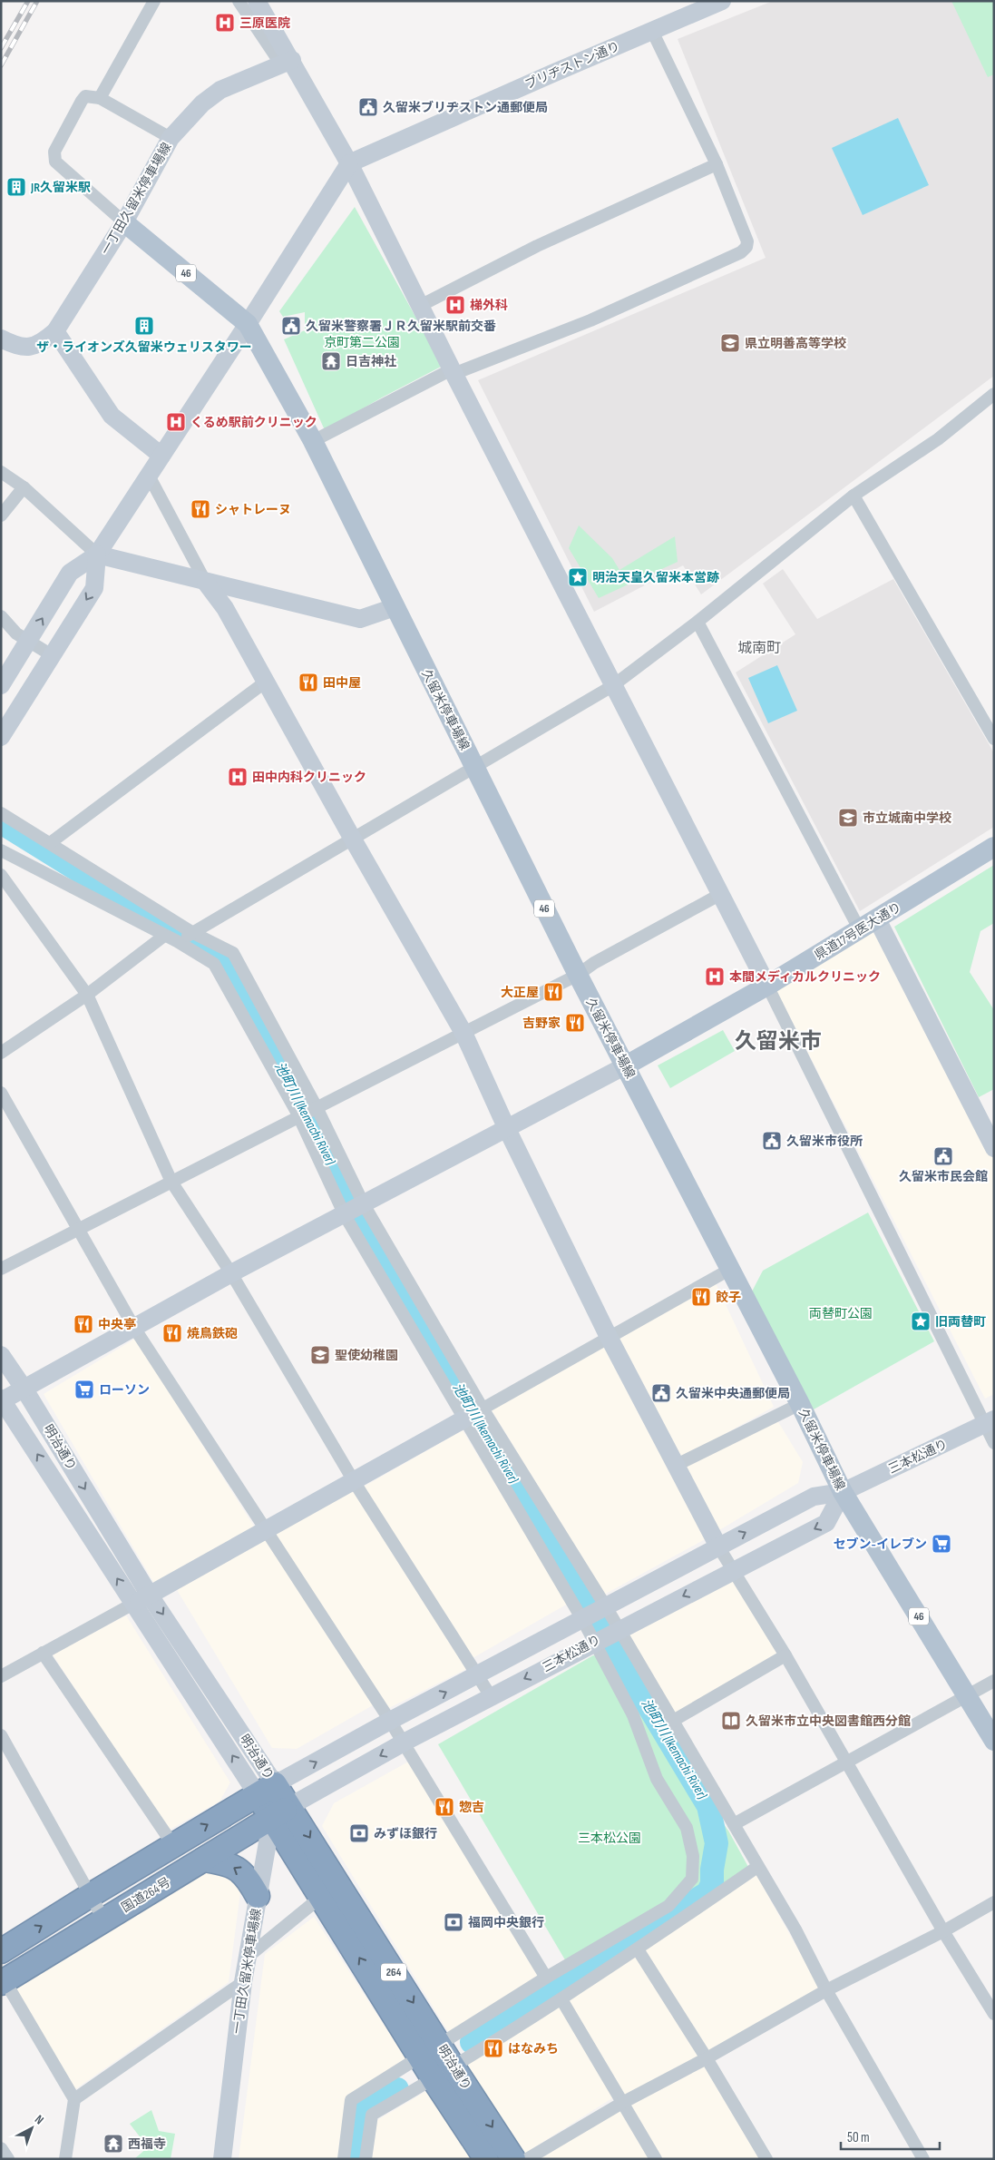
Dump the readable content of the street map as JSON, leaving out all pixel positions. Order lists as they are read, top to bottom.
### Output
{
  "streets": {
    "highway": ["明治通り", "国道264号", "264"],
    "main road": ["46", "久留米停車場線", "県道17号医大通り"],
    "street": ["ブリヂストン通り", "一丁田久留米停車場線", "三本松通り"]
  },
  "crossings": [
    ["一丁田久留米停車場線", "46"],
    ["一丁田久留米停車場線", "明治通り"],
    ["一丁田久留米停車場線", "三本松通り"],
    ["一丁田久留米停車場線", "国道264号"],
    ["46", "久留米停車場線"],
    ["久留米停車場線", "県道17号医大通り"],
    ["久留米停車場線", "三本松通り"],
    ["明治通り", "三本松通り"],
    ["明治通り", "国道264号"],
    ["三本松通り", "国道264号"]
  ],
  "districts": ["城南町", "久留米市"],
  "water": ["池町川 (Ikemachi River)"],
  "parks": ["京町第二公園", "両替町公園", "三本松公園"],
  "places": {
    "hospital": [
      "三原医院",
      "梯外科",
      "くるめ駅前クリニック",
      "田中内科クリニック",
      "本間メディカルクリニック"
    ],
    "public building": [
      "久留米ブリヂストン通郵便局",
      "久留米警察署ＪＲ久留米駅前交番",
      "久留米市役所",
      "久留米市民会館",
      "久留米中央通郵便局"
    ],
    "building": ["JR久留米駅", "ザ・ライオンズ久留米ウェリスタワー"],
    "school or university": ["県立明善高等学校", "市立城南中学校", "聖使幼稚園"],
    "temple": ["日吉神社", "西福寺"],
    "restaurant": [
      "シャトレーヌ",
      "田中屋",
      "大正屋",
      "吉野家",
      "餃子",
      "中央亭",
      "焼鳥鉄砲",
      "惣吉",
      "はなみち"
    ],
    "place": ["明治天皇久留米本営跡", "旧両替町"],
    "supermarket": ["ローソン", "セブン-イレブン"],
    "library": ["久留米市立中央図書館西分館"],
    "bank": ["みずほ銀行", "福岡中央銀行"]
  },
  "scale_bar": "50 m",
  "north": "top right"
}
